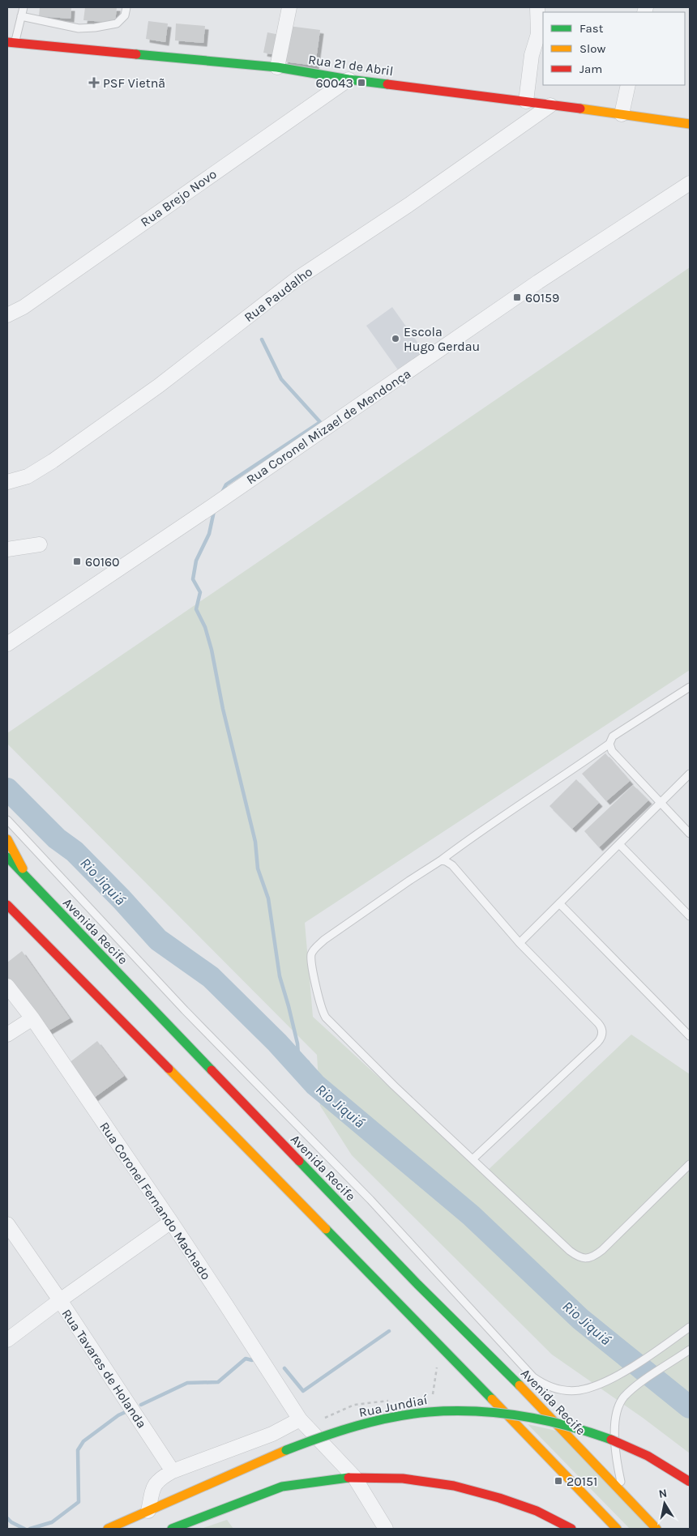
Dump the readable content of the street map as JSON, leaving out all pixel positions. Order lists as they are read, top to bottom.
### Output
{
  "streets": {
    "main road": ["Rua 21 de Abril", "Avenida Recife", "Rua Jundiaí"],
    "street": [
      "Rua Brejo Novo",
      "Rua Paudalho",
      "Rua Coronel Mizael de Mendonça",
      "Rua Coronel Fernando Machado",
      "Rua Tavares de Holanda"
    ]
  },
  "crossings": [
    ["Rua 21 de Abril", "Rua Brejo Novo"],
    ["Rua 21 de Abril", "Rua Paudalho"]
  ],
  "water": ["Rio Jiquiá"],
  "places": {
    "health": ["PSF Vietnã"],
    "transit": [
      "60043",
      "60159",
      "60160",
      "20151"
    ],
    "other": ["Escola Hugo Gerdau"]
  },
  "legend": ["Fast", "Slow", "Jam"],
  "north": "top"
}
